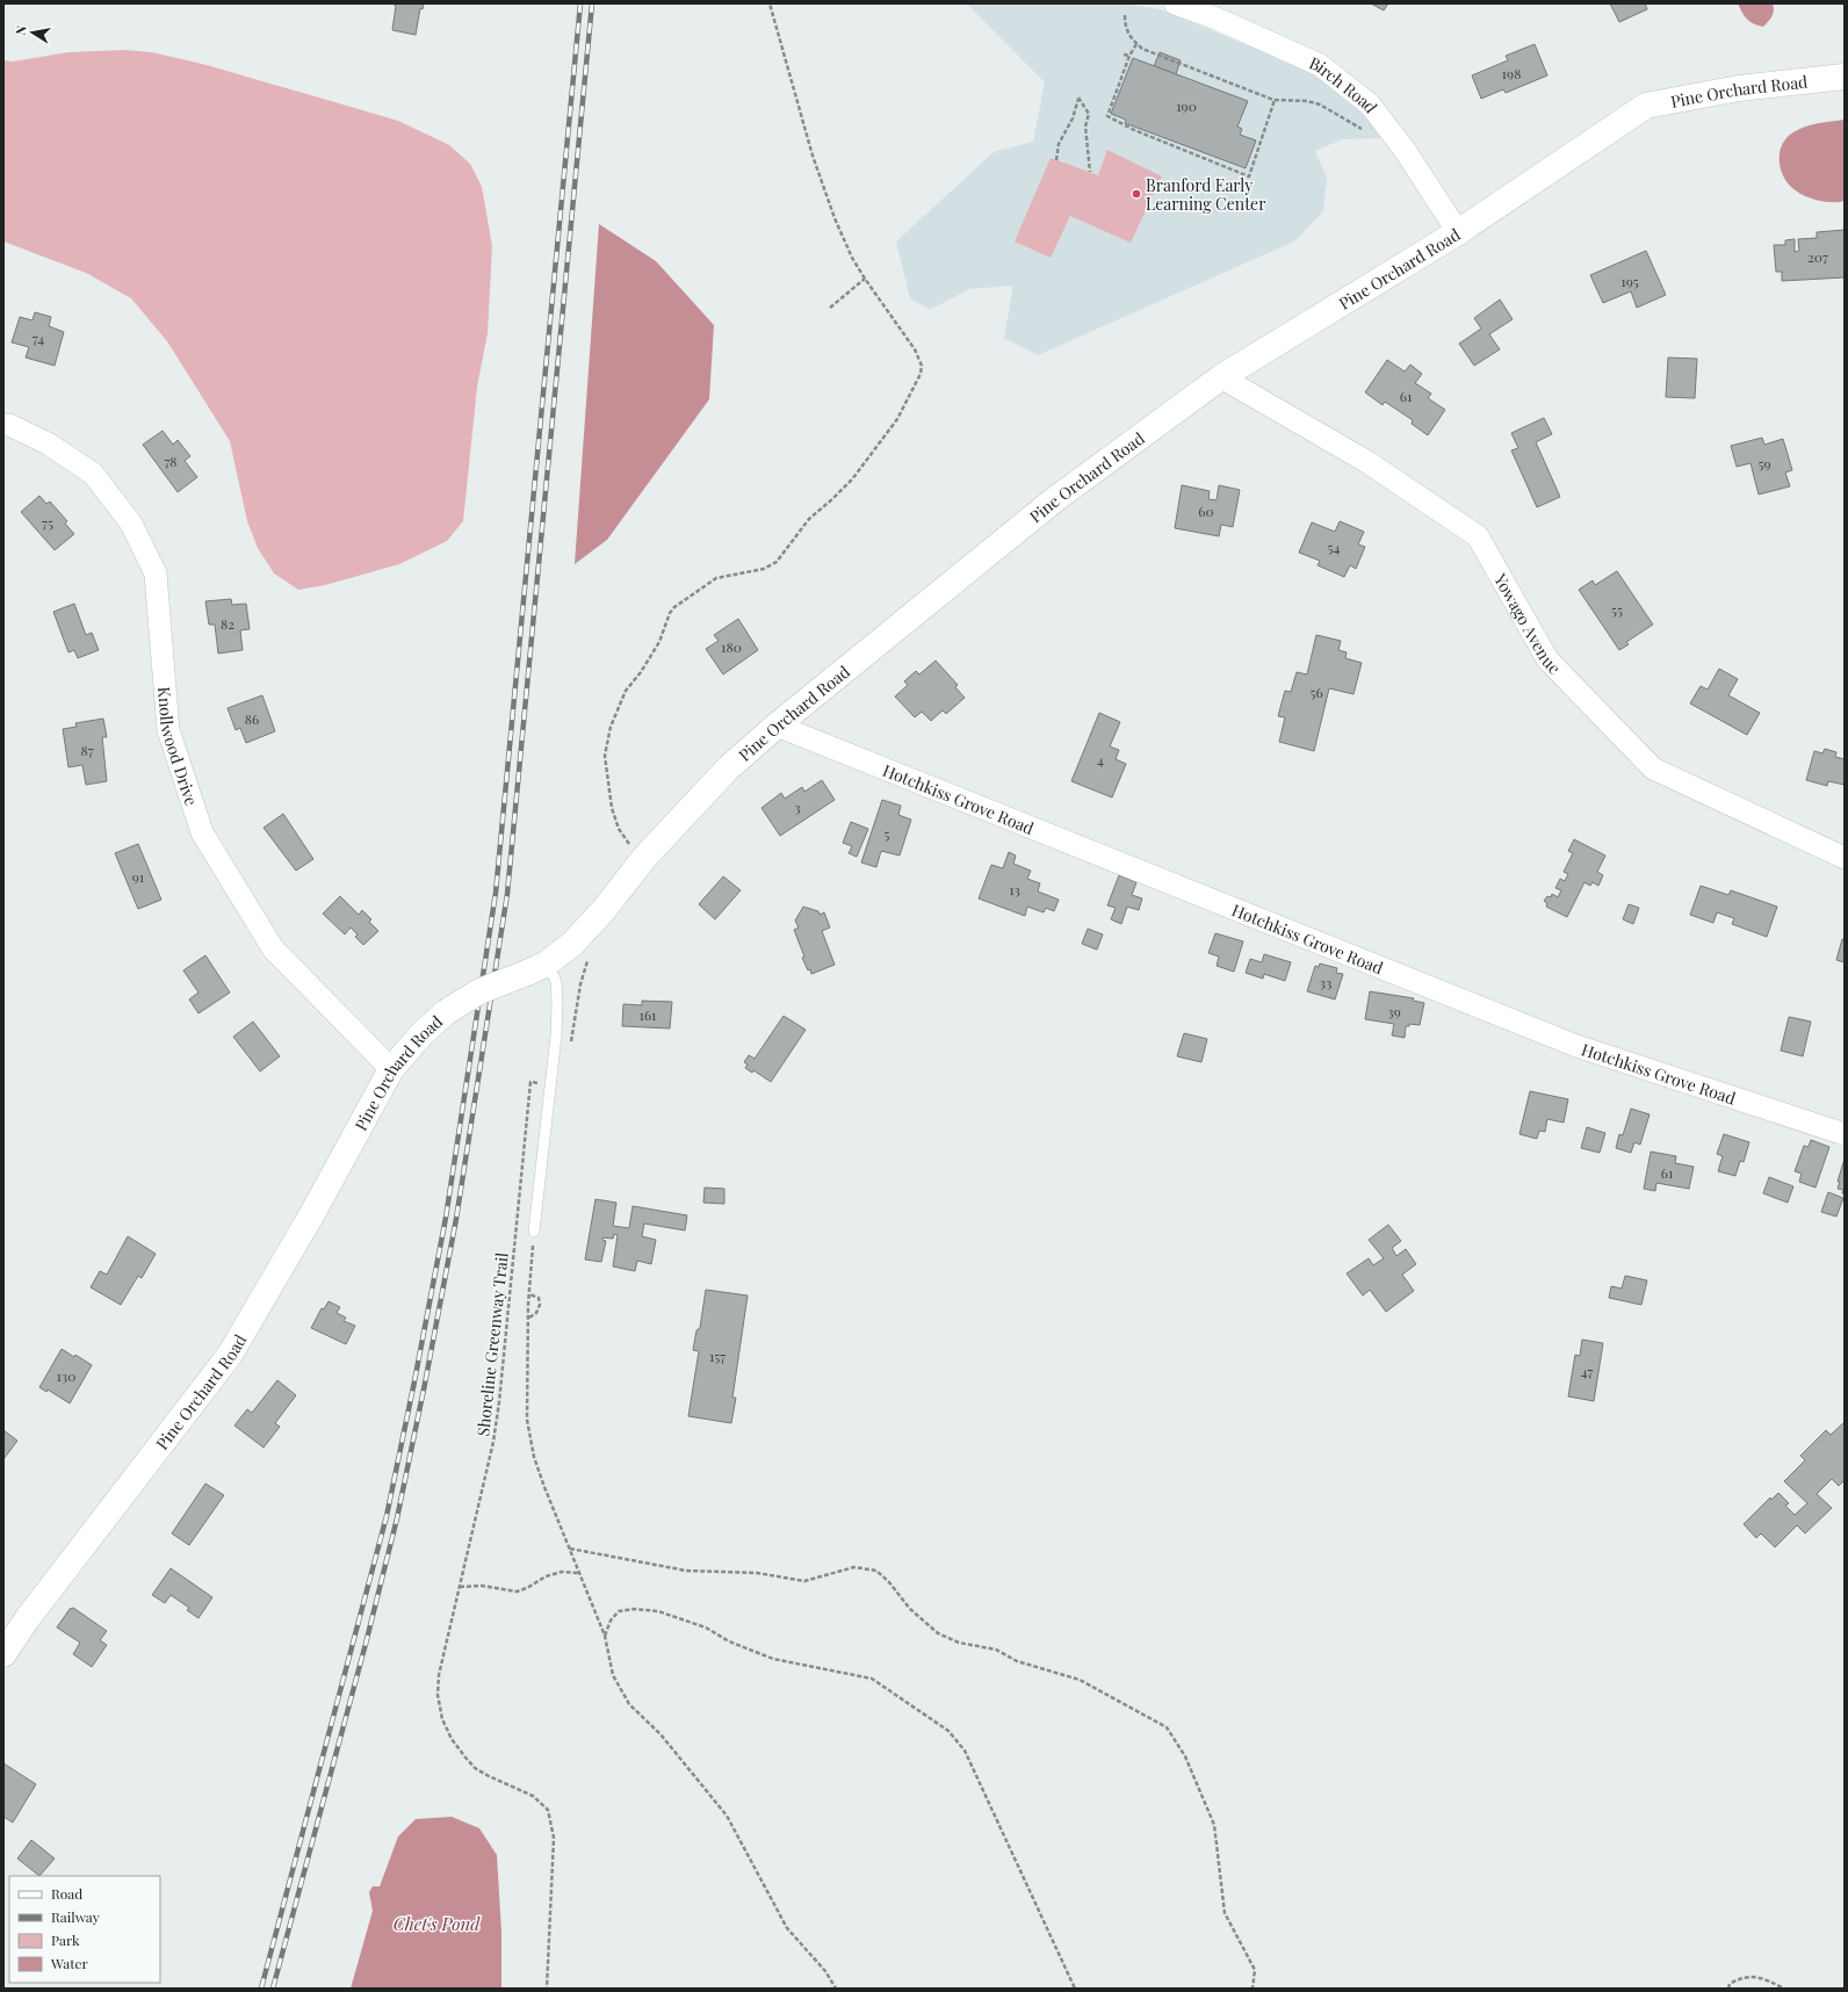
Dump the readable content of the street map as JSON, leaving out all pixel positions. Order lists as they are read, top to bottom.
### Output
{
  "streets": {
    "street": [
      "Birch Road",
      "Pine Orchard Road",
      "Yowago Avenue",
      "Knollwood Drive",
      "Hotchkiss Grove Road"
    ],
    "path": ["Shoreline Greenway Trail"]
  },
  "crossings": [
    ["Birch Road", "Pine Orchard Road"],
    ["Pine Orchard Road", "Yowago Avenue"],
    ["Pine Orchard Road", "Knollwood Drive"],
    ["Pine Orchard Road", "Hotchkiss Grove Road"]
  ],
  "water": ["Chet's Pond"],
  "places": ["Branford Early Learning Center"],
  "house_numbers": [
    "198",
    "190",
    "207",
    "195",
    "74",
    "61",
    "78",
    "59",
    "60",
    "75",
    "54",
    "55",
    "82",
    "180",
    "56",
    "86",
    "87",
    "4",
    "3",
    "5",
    "91",
    "13",
    "33",
    "39",
    "161",
    "61",
    "157",
    "47",
    "130"
  ],
  "legend": [
    "Road",
    "Railway",
    "Park",
    "Water"
  ],
  "north": "left"
}
